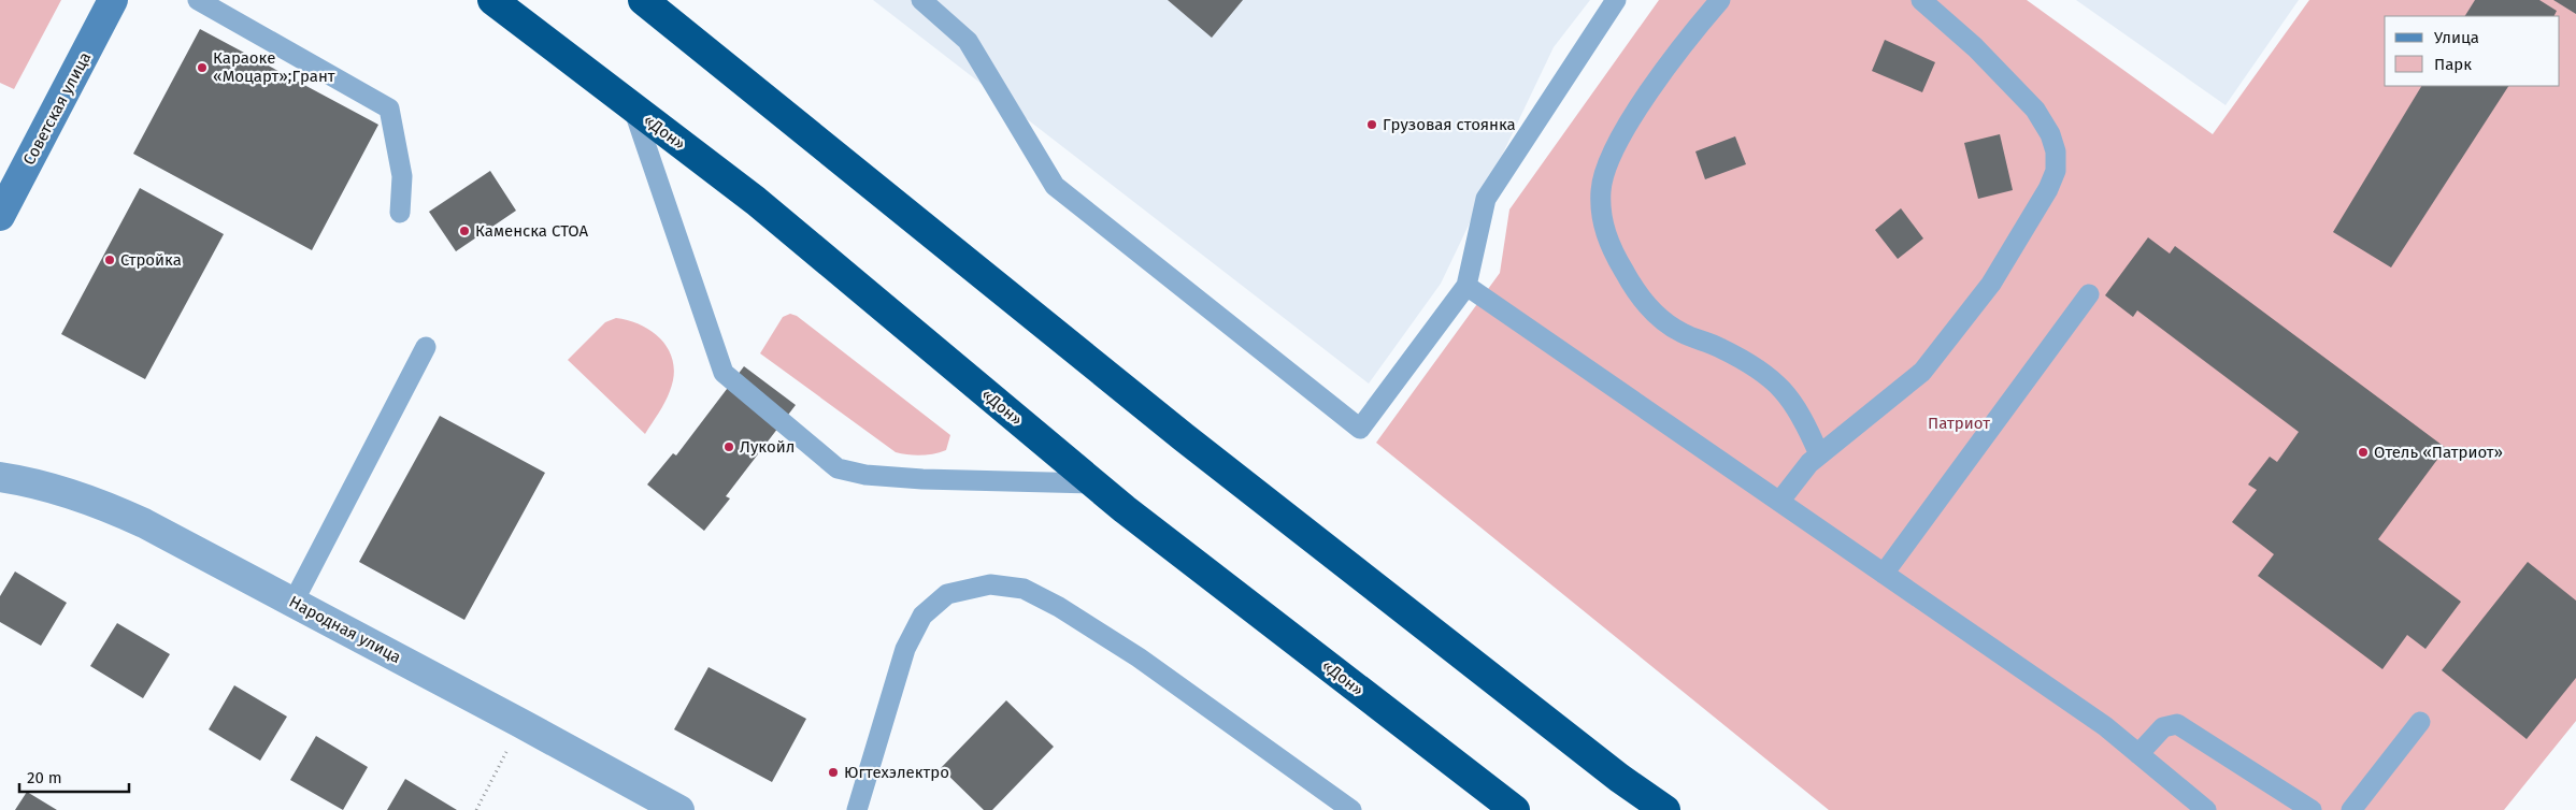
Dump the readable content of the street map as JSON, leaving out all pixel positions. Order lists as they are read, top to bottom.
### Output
{
  "streets": {
    "highway": ["«Дон»"],
    "main road": ["Советская улица"],
    "street": ["Народная улица"]
  },
  "parks": ["Патриот"],
  "places": [
    "Караоке «Моцарт»;Грант",
    "Грузовая стоянка",
    "Каменска СТОА",
    "Стройка",
    "Лукойл",
    "Отель «Патриот»",
    "Югтехэлектро"
  ],
  "legend": ["Улица", "Парк"],
  "scale_bar": "20 m"
}
